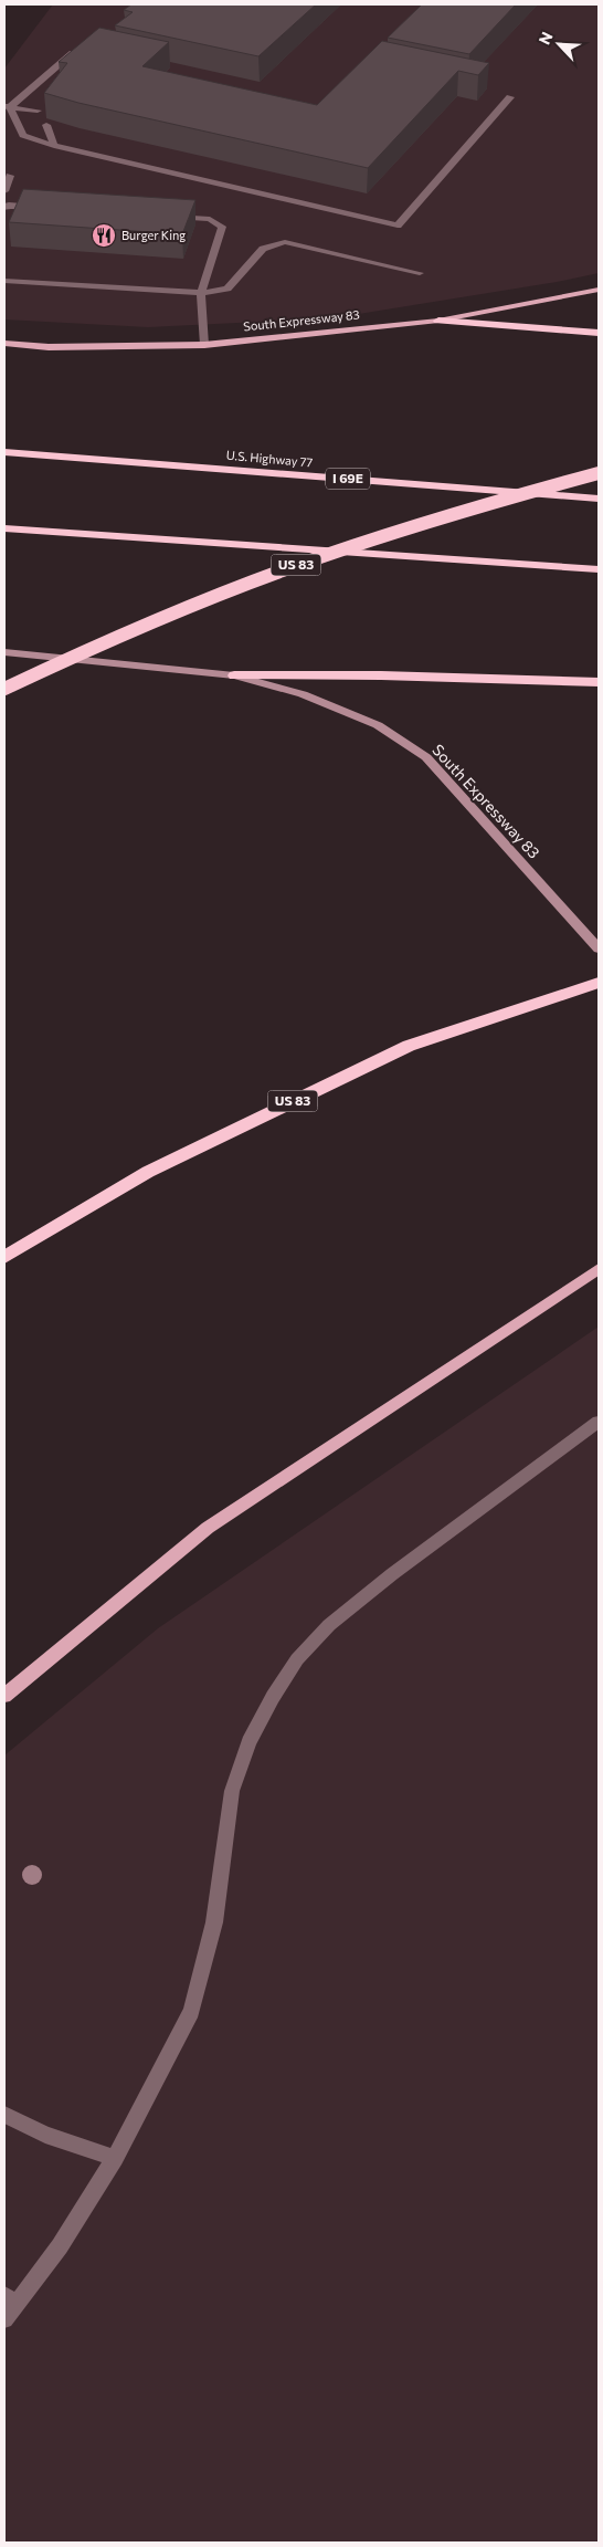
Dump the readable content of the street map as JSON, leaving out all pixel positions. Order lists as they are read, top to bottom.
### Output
{
  "streets": {
    "highway": ["U.S. Highway 77", "I 69E", "US 83"],
    "main road": ["South Expressway 83"]
  },
  "places": {
    "restaurant": ["Burger King"]
  },
  "north": "top left"
}
